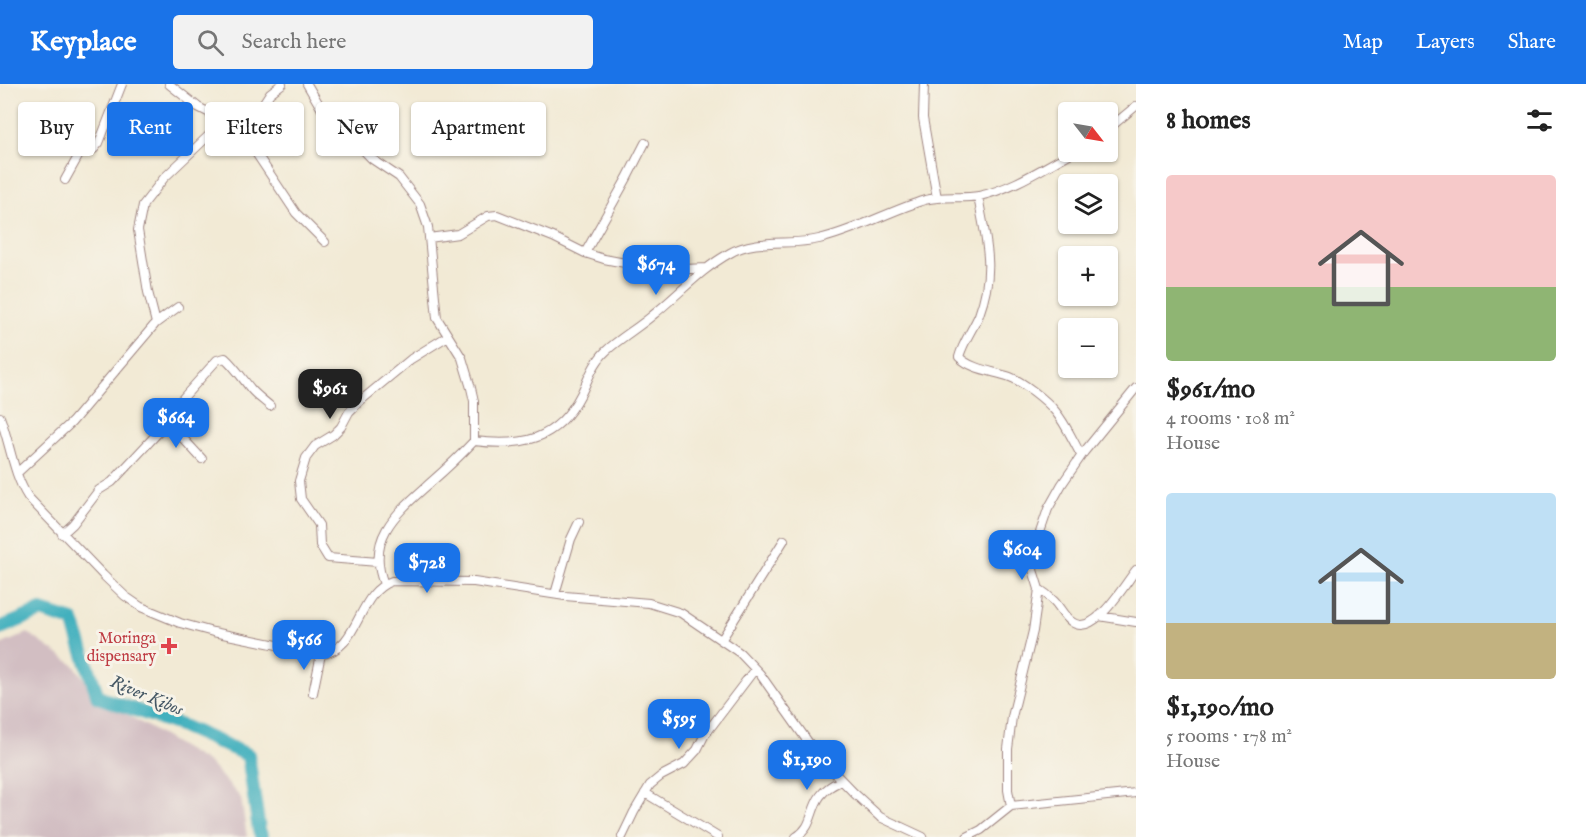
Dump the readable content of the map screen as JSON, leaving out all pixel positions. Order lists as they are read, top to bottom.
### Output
{
  "water": ["River Kibos"],
  "places": {
    "health": ["Moringa dispensary"]
  },
  "north": "bottom right",
  "page": {
    "header": "Keyplace",
    "search": "Search here",
    "nav": ["Map", "Layers", "Share"],
    "heading": "8 homes",
    "map_buttons": ["+", "−"],
    "chip": [
      "Buy",
      "Rent",
      "Filters",
      "New",
      "Apartment"
    ],
    "list": [
      {
        "name": "$961/mo",
        "note": "4 rooms · 108 m² · House"
      },
      {
        "name": "$1,190/mo",
        "note": "5 rooms · 178 m² · House"
      }
    ],
    "price": [
      "$674",
      "$961",
      "$664",
      "$604",
      "$728",
      "$566",
      "$595",
      "$1,190"
    ]
  }
}
